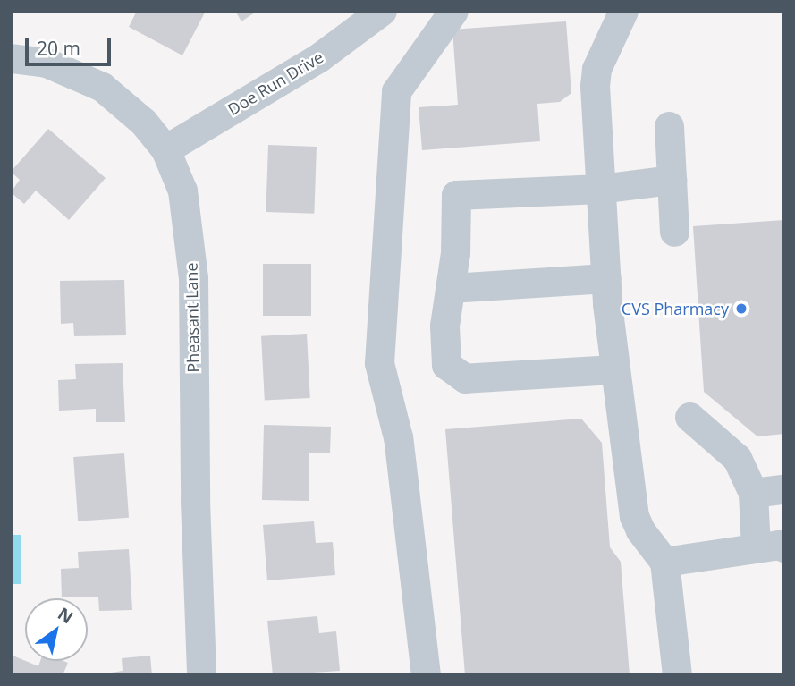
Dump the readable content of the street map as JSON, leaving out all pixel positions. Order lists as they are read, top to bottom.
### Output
{
  "streets": {
    "street": ["Doe Run Drive", "Pheasant Lane"]
  },
  "crossings": [
    ["Doe Run Drive", "Pheasant Lane"]
  ],
  "places": ["CVS Pharmacy"],
  "scale_bar": "20 m",
  "north": "top right"
}
